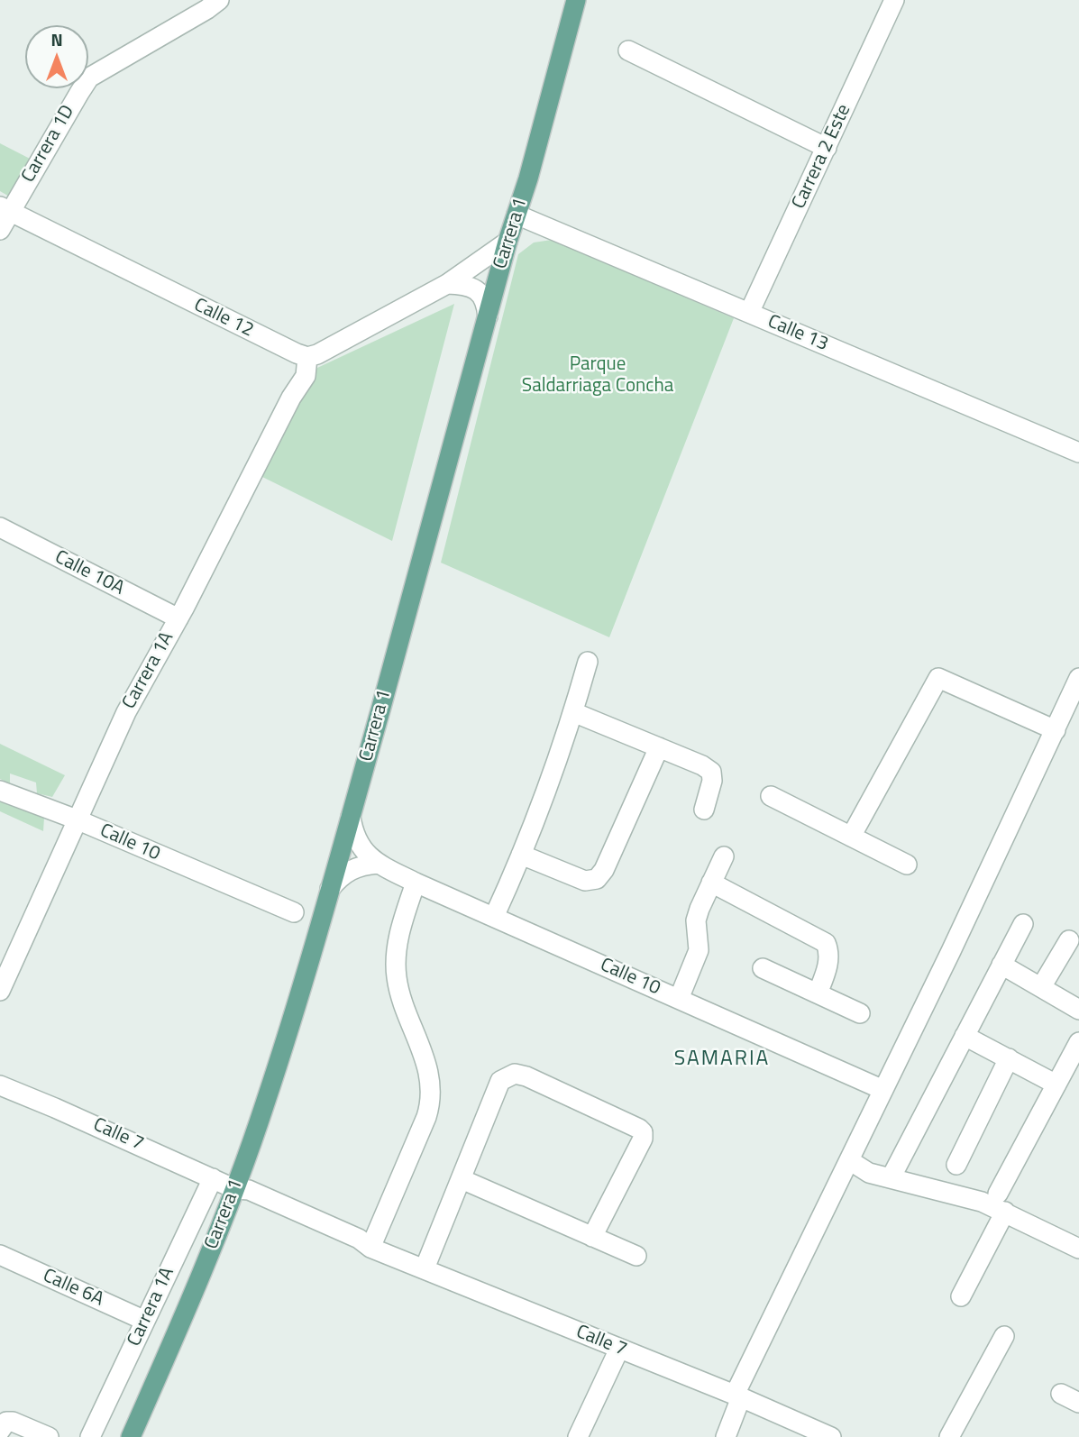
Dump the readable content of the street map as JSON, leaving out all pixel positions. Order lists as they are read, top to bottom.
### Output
{
  "streets": {
    "main road": ["Carrera 1"],
    "street": [
      "Carrera 1D",
      "Carrera 2 Este",
      "Calle 12",
      "Calle 13",
      "Calle 10A",
      "Carrera 1A",
      "Calle 10",
      "Calle 7",
      "Calle 6A"
    ]
  },
  "crossings": [
    ["Carrera 1D", "Calle 12"],
    ["Carrera 2 Este", "Calle 13"],
    ["Carrera 1", "Calle 13"],
    ["Carrera 1", "Calle 7"],
    ["Calle 12", "Carrera 1A"],
    ["Calle 10A", "Carrera 1A"],
    ["Carrera 1A", "Calle 10"],
    ["Carrera 1A", "Calle 7"],
    ["Carrera 1A", "Calle 6A"]
  ],
  "districts": ["SAMARIA"],
  "parks": ["Parque Saldarriaga Concha"],
  "north": "top"
}
